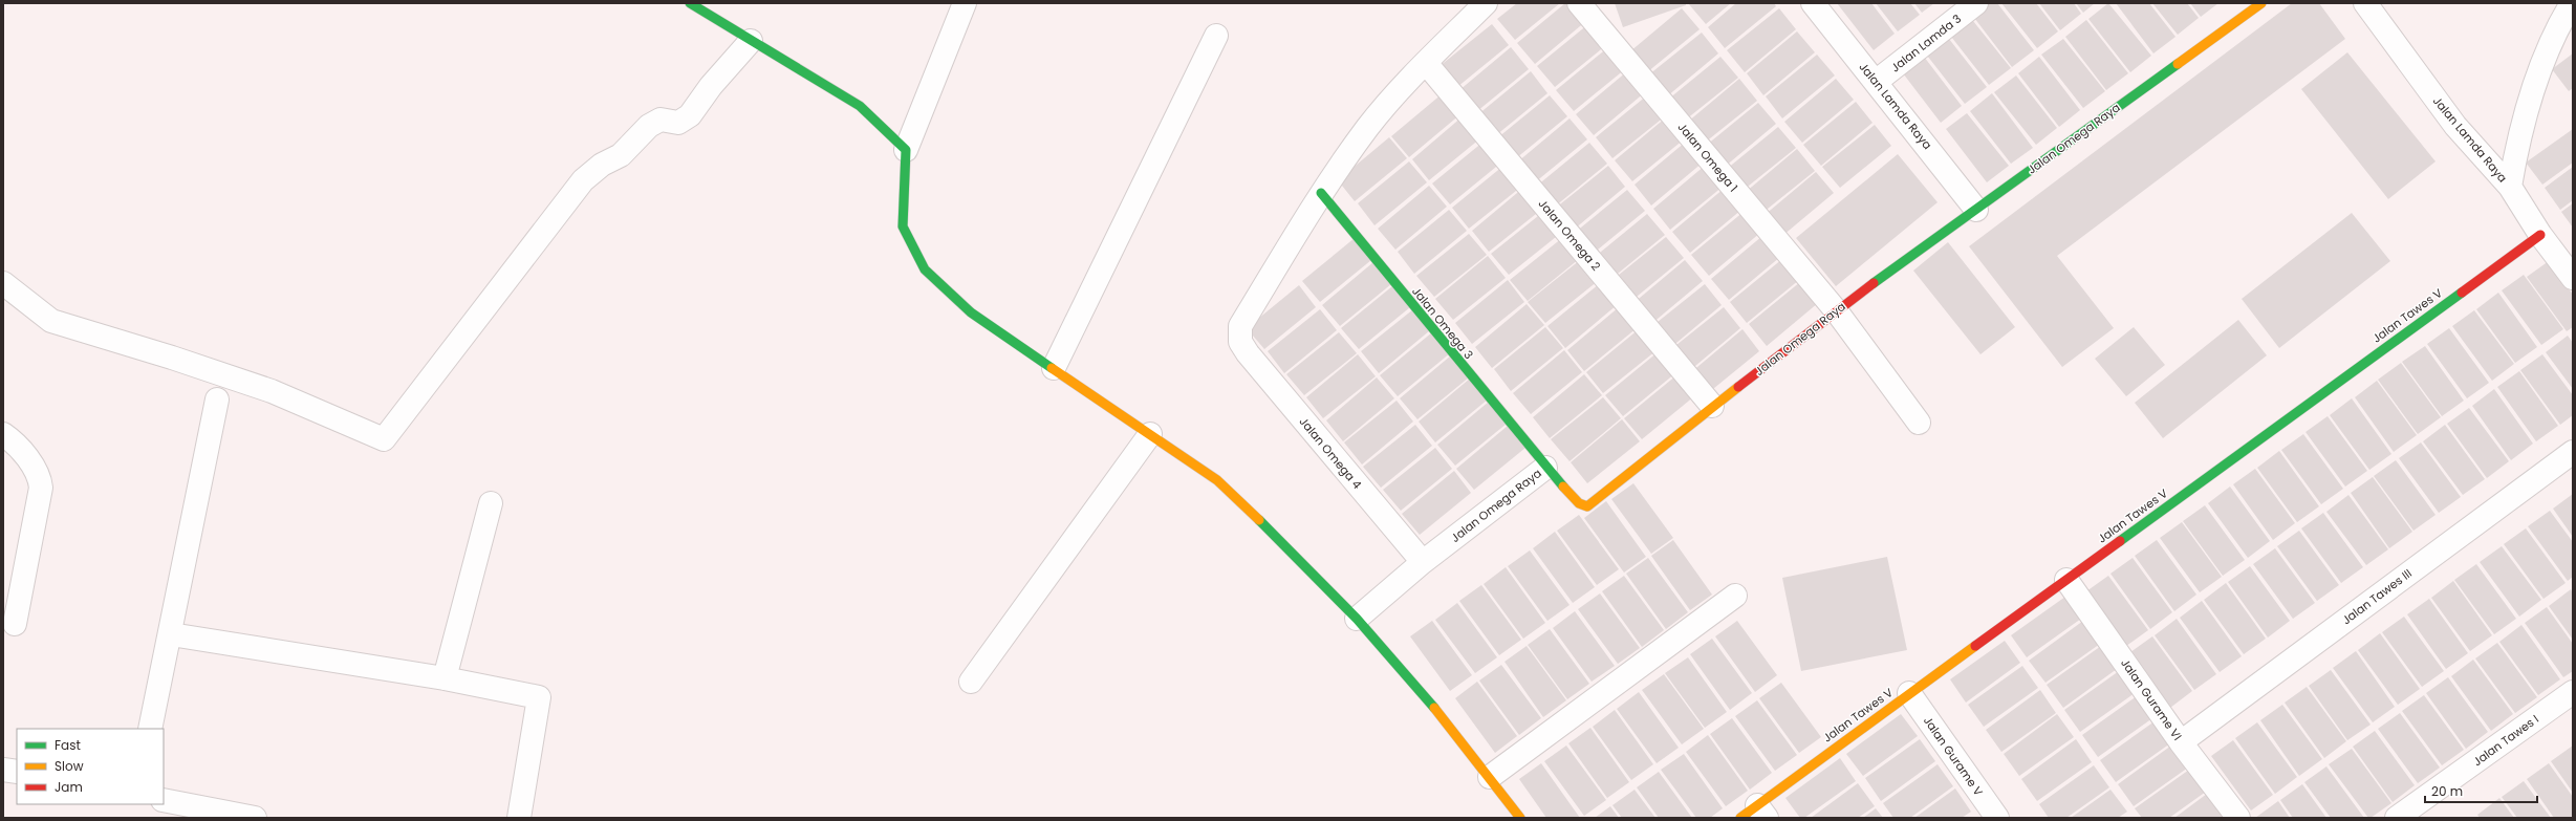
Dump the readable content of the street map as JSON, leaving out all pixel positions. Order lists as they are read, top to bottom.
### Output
{
  "streets": {
    "street": [
      "Jalan Lamda 3",
      "Jalan Lamda Raya",
      "Jalan Omega Raya",
      "Jalan Omega 1",
      "Jalan Omega 2",
      "Jalan Tawes V",
      "Jalan Omega 3",
      "Jalan Omega 4",
      "Jalan Tawes III",
      "Jalan Gurame VI",
      "Jalan Tawes I",
      "Jalan Gurame V"
    ]
  },
  "crossings": [
    ["Jalan Lamda 3", "Jalan Lamda Raya"],
    ["Jalan Lamda Raya", "Jalan Omega Raya"],
    ["Jalan Lamda Raya", "Jalan Tawes V"],
    ["Jalan Omega Raya", "Jalan Omega 1"],
    ["Jalan Omega Raya", "Jalan Omega 2"],
    ["Jalan Omega Raya", "Jalan Omega 3"],
    ["Jalan Omega Raya", "Jalan Omega 4"],
    ["Jalan Tawes V", "Jalan Gurame VI"],
    ["Jalan Tawes V", "Jalan Gurame V"],
    ["Jalan Omega 3", "Jalan Omega 4"],
    ["Jalan Tawes III", "Jalan Gurame VI"]
  ],
  "legend": ["Fast", "Slow", "Jam"],
  "scale_bar": "20 m"
}
